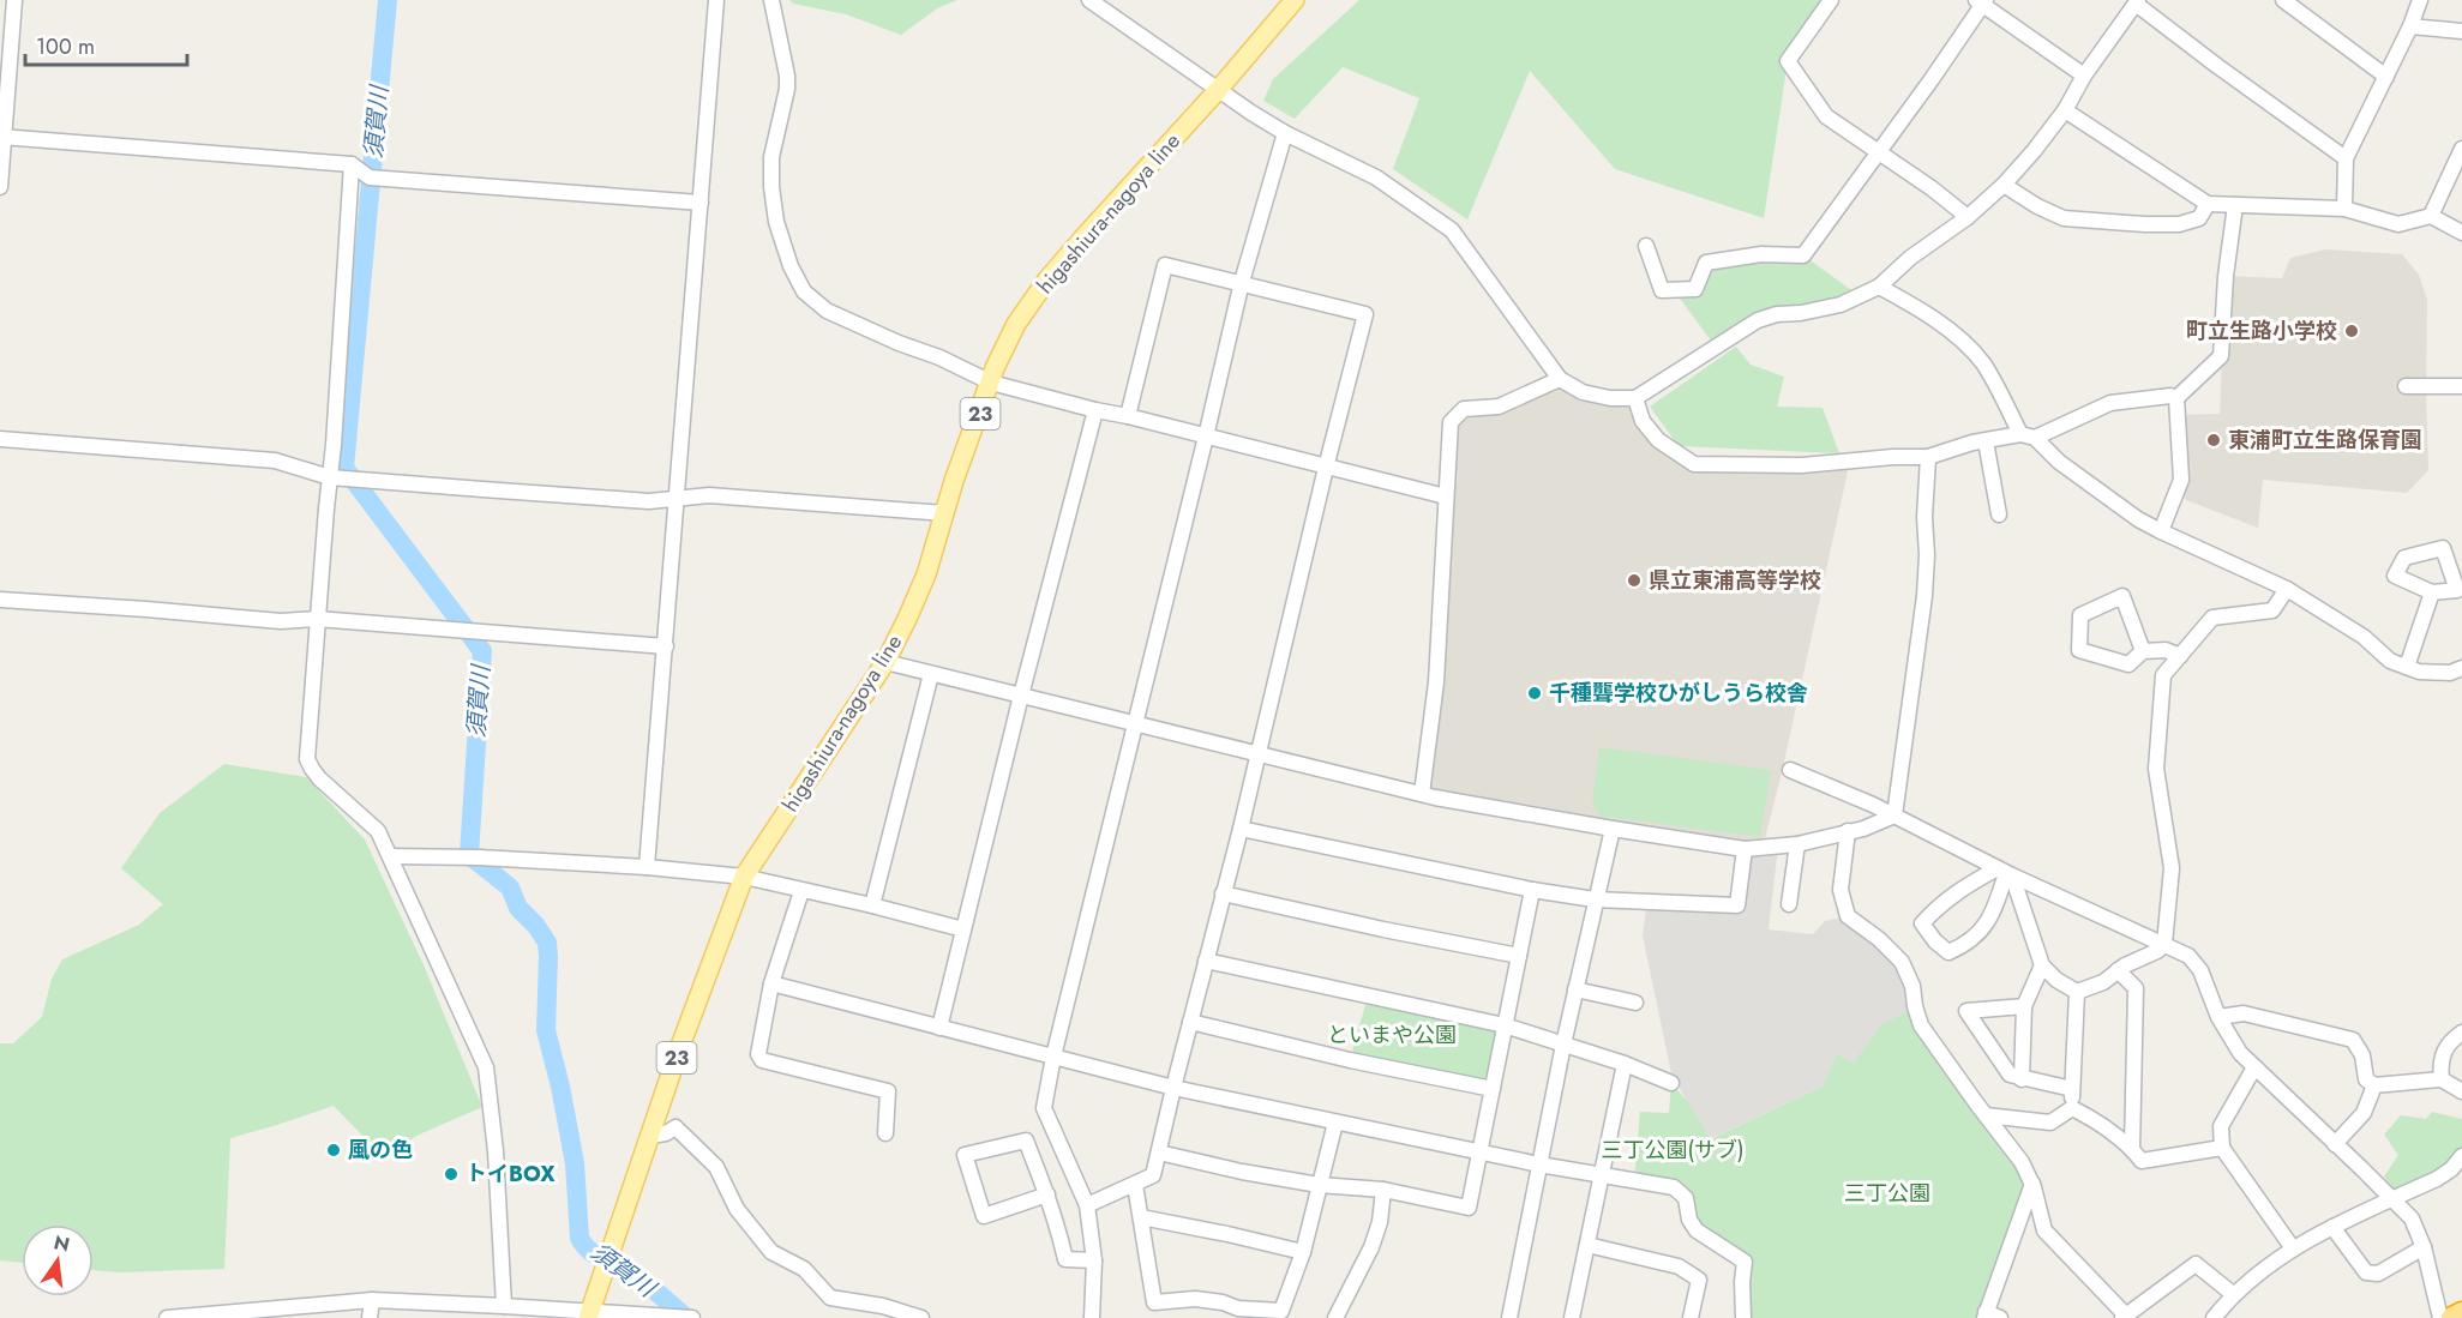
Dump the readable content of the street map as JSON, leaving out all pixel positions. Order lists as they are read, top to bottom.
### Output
{
  "streets": {
    "main road": ["higashiura-nagoya line", "23"]
  },
  "water": ["須賀川"],
  "parks": ["といまや公園", "三丁公園(サブ)", "三丁公園"],
  "places": [
    "町立生路小学校",
    "東浦町立生路保育園",
    "県立東浦高等学校",
    "千種聾学校ひがしうら校舎",
    "風の色",
    "トイBOX"
  ],
  "scale_bar": "100 m",
  "north": "top"
}
